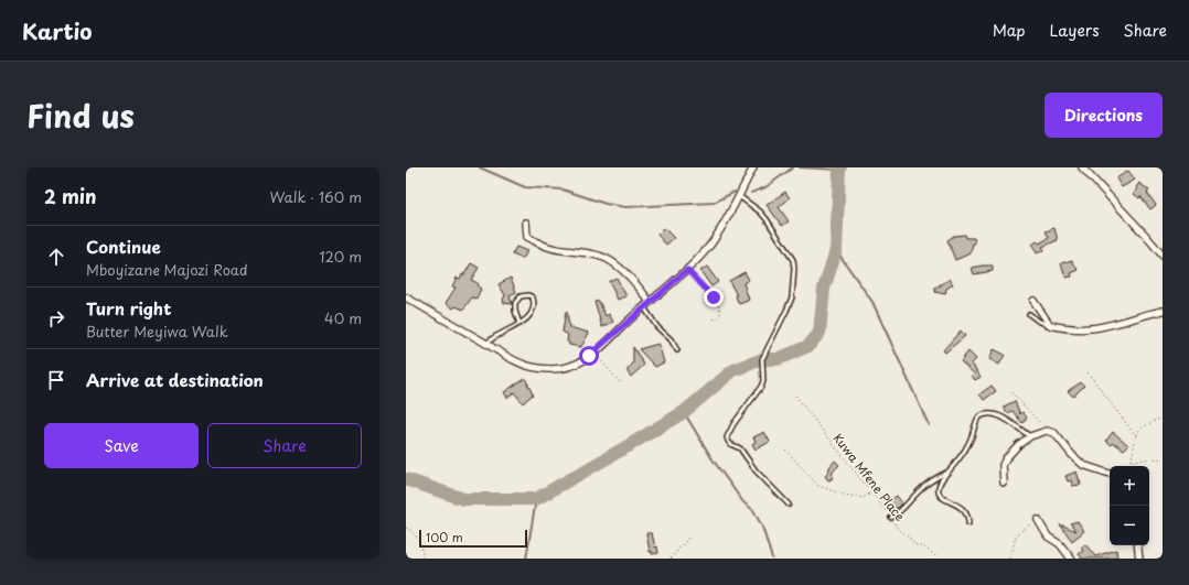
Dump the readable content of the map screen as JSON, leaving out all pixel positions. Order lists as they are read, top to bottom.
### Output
{
  "streets": {
    "path": ["Kuwa Mfene Place"]
  },
  "scale_bar": "100 m",
  "page": {
    "header": "Kartio",
    "nav": ["Map", "Layers", "Share"],
    "title": "Find us",
    "buttons": [
      "Directions",
      ["Save", "Share"]
    ],
    "heading": ["2 min", "Walk · 160 m"],
    "list": [
      ["Continue", "Mboyizane Majozi Road", "120 m"],
      ["Turn right", "Butter Meyiwa Walk", "40 m"],
      "Arrive at destination"
    ],
    "map_buttons": ["+", "−"],
    "scale": "100 m"
  }
}
